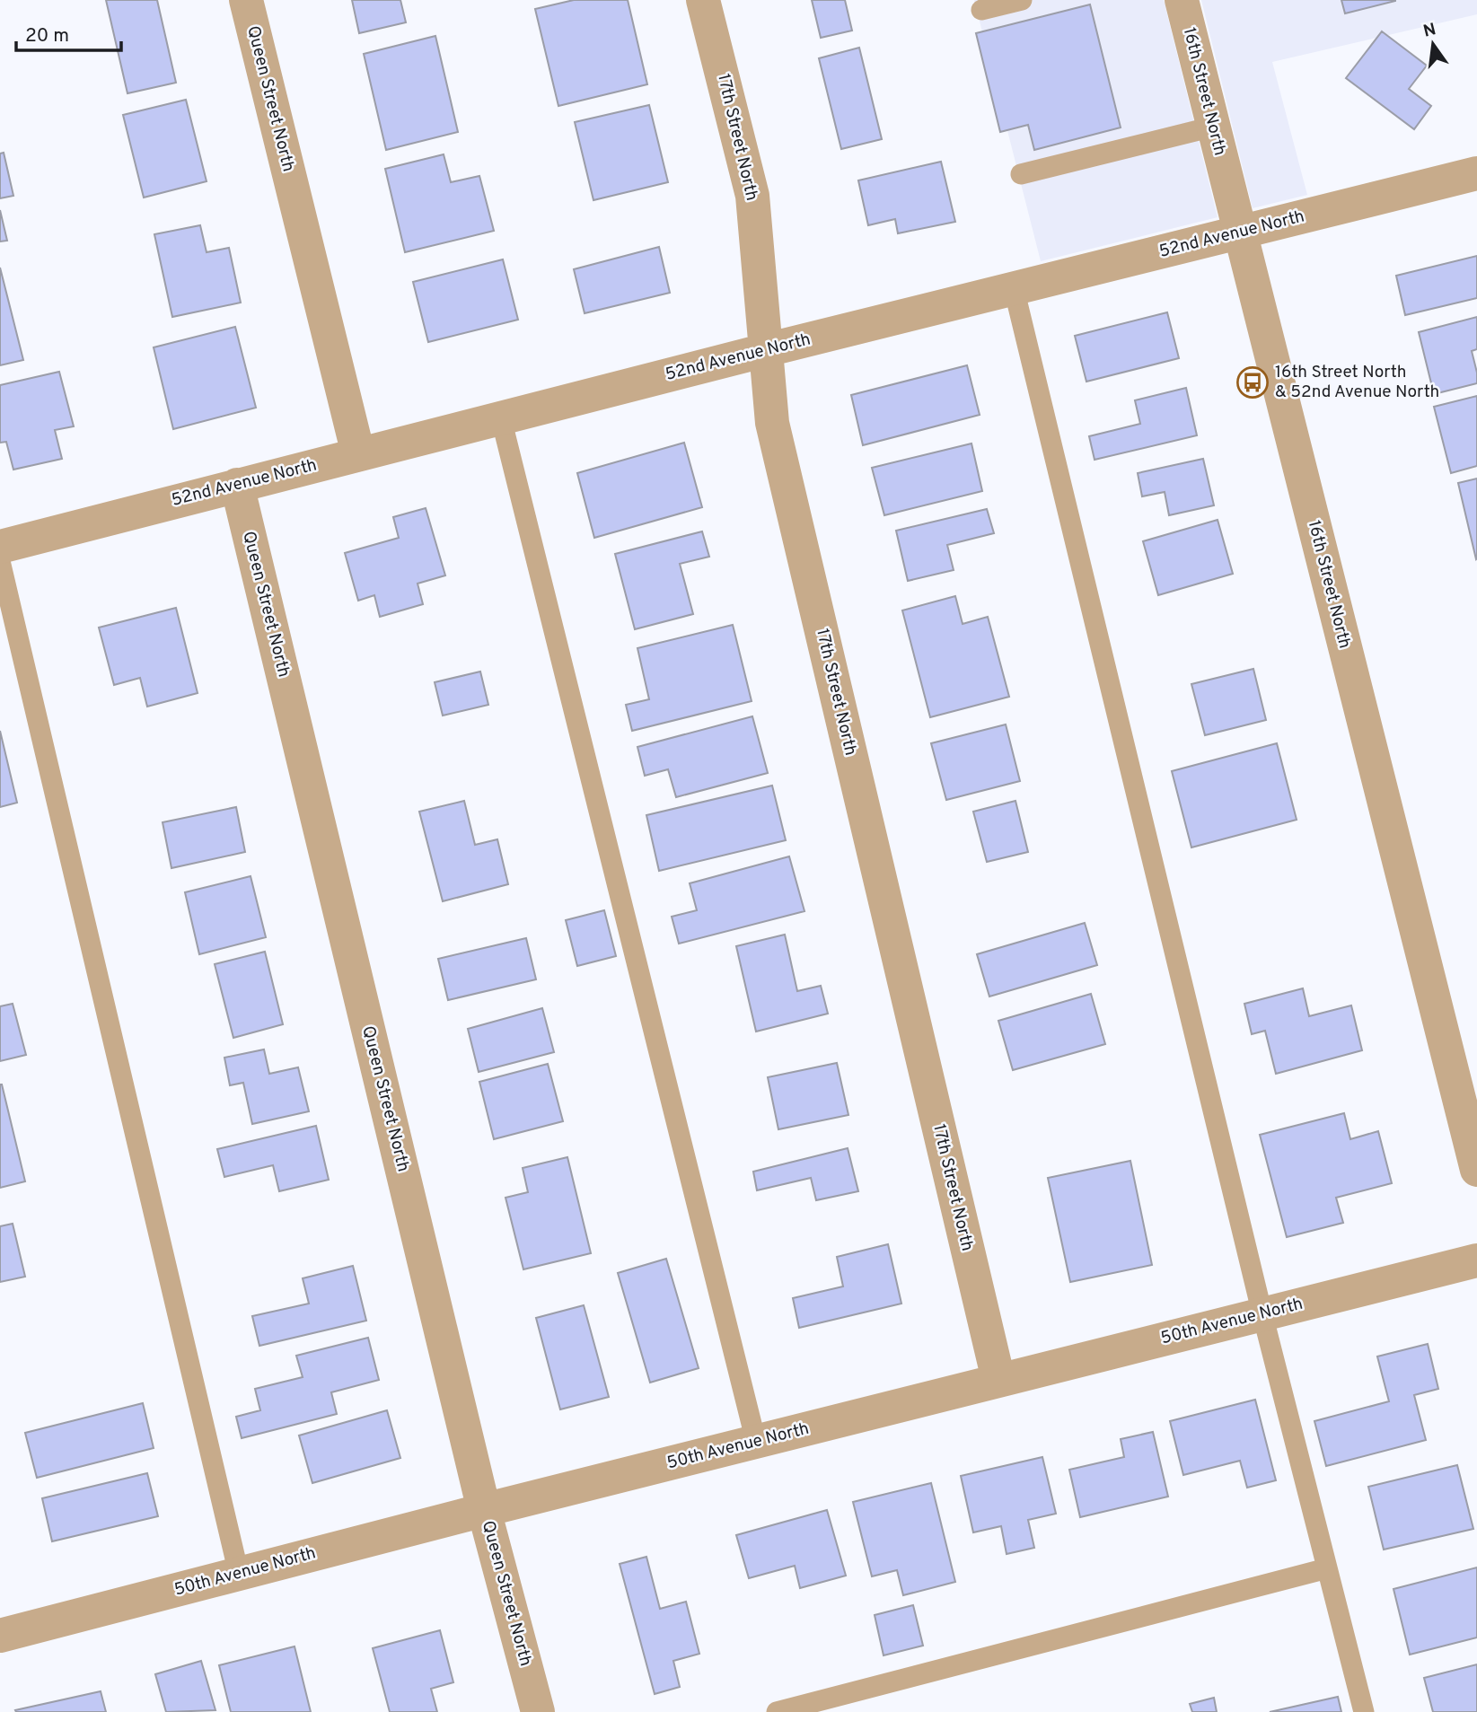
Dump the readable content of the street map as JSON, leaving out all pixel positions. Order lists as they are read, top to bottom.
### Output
{
  "streets": {
    "street": [
      "16th Street North",
      "Queen Street North",
      "17th Street North",
      "52nd Avenue North",
      "50th Avenue North"
    ]
  },
  "crossings": [
    ["16th Street North", "52nd Avenue North"],
    ["Queen Street North", "52nd Avenue North"],
    ["Queen Street North", "50th Avenue North"],
    ["17th Street North", "52nd Avenue North"],
    ["17th Street North", "50th Avenue North"]
  ],
  "places": {
    "bus stop": ["16th Street North & 52nd Avenue North"]
  },
  "scale_bar": "20 m",
  "north": "top"
}
